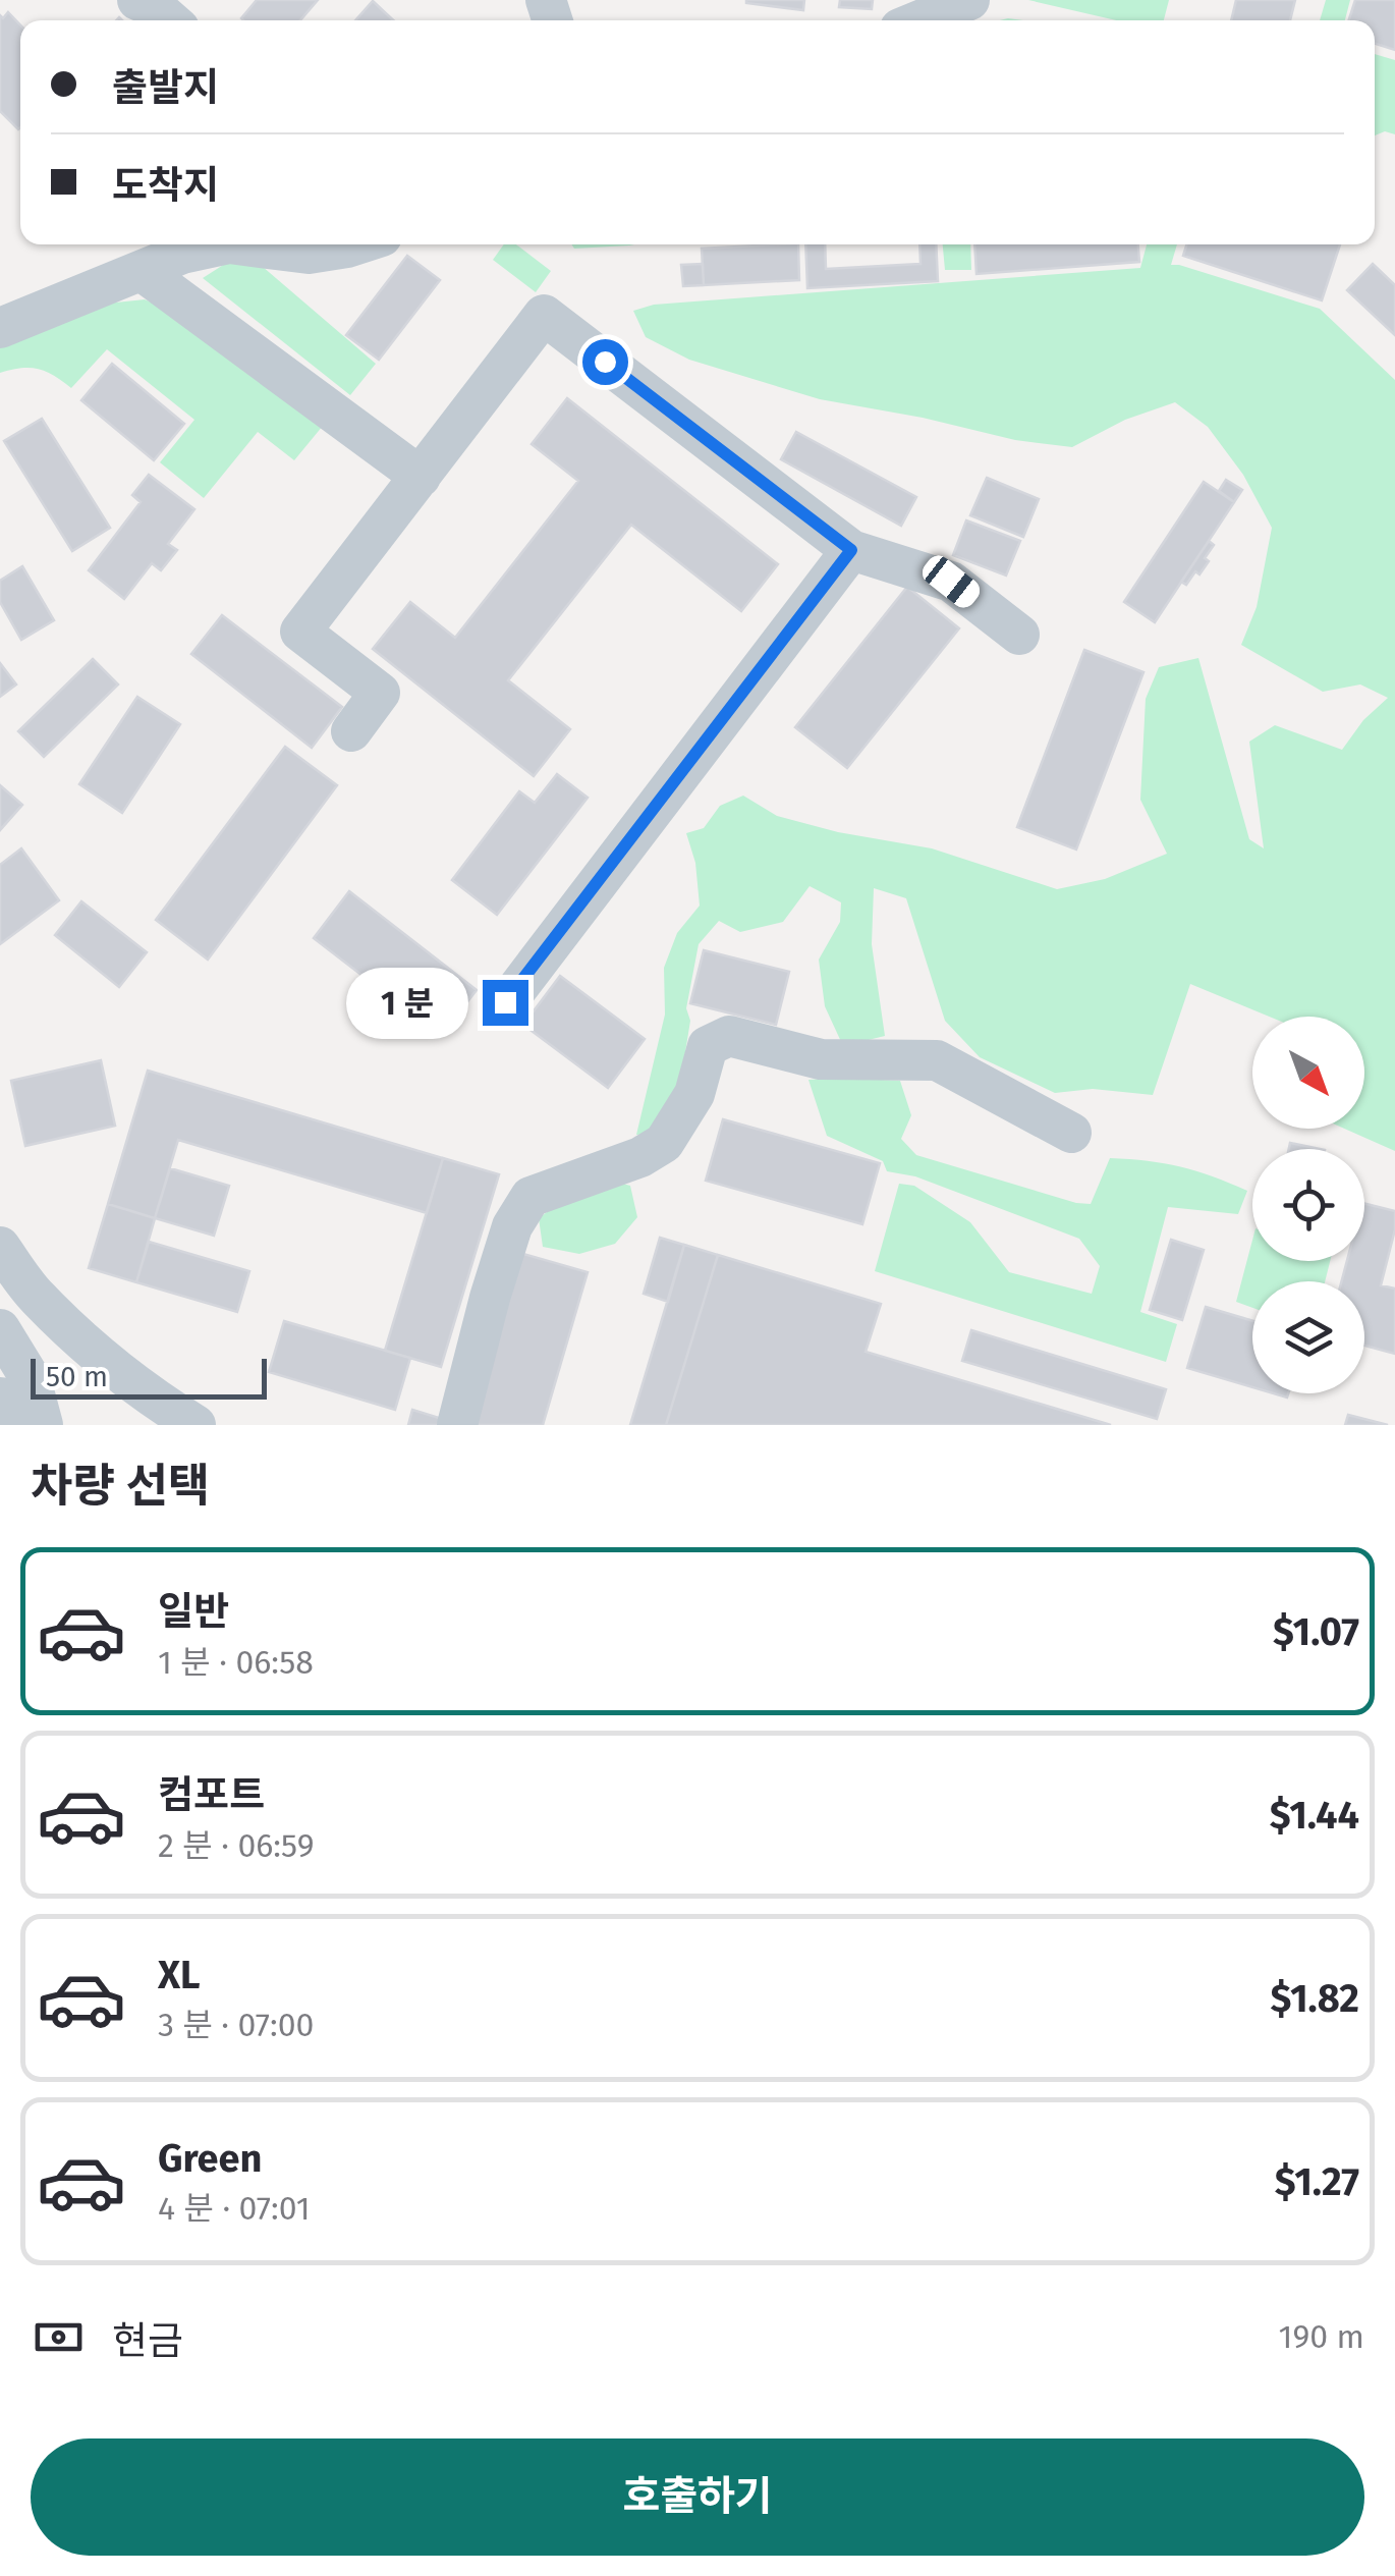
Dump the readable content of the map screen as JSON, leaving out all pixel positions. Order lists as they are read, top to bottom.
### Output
{
  "scale_bar": "50 m",
  "north": "bottom right",
  "page": {
    "banner": ["출발지", "도착지"],
    "bubble": "1 분",
    "scale": "50 m",
    "heading": "차량 선택",
    "list": [
      {
        "name": "일반",
        "note": "1 분 · 06:58",
        "value": "$1.07"
      },
      {
        "name": "컴포트",
        "note": "2 분 · 06:59",
        "value": "$1.44"
      },
      {
        "name": "XL",
        "note": "3 분 · 07:00",
        "value": "$1.82"
      },
      {
        "name": "Green",
        "note": "4 분 · 07:01",
        "value": "$1.27"
      }
    ],
    "pay": ["현금", "190 m"],
    "buttons": "호출하기"
  }
}
